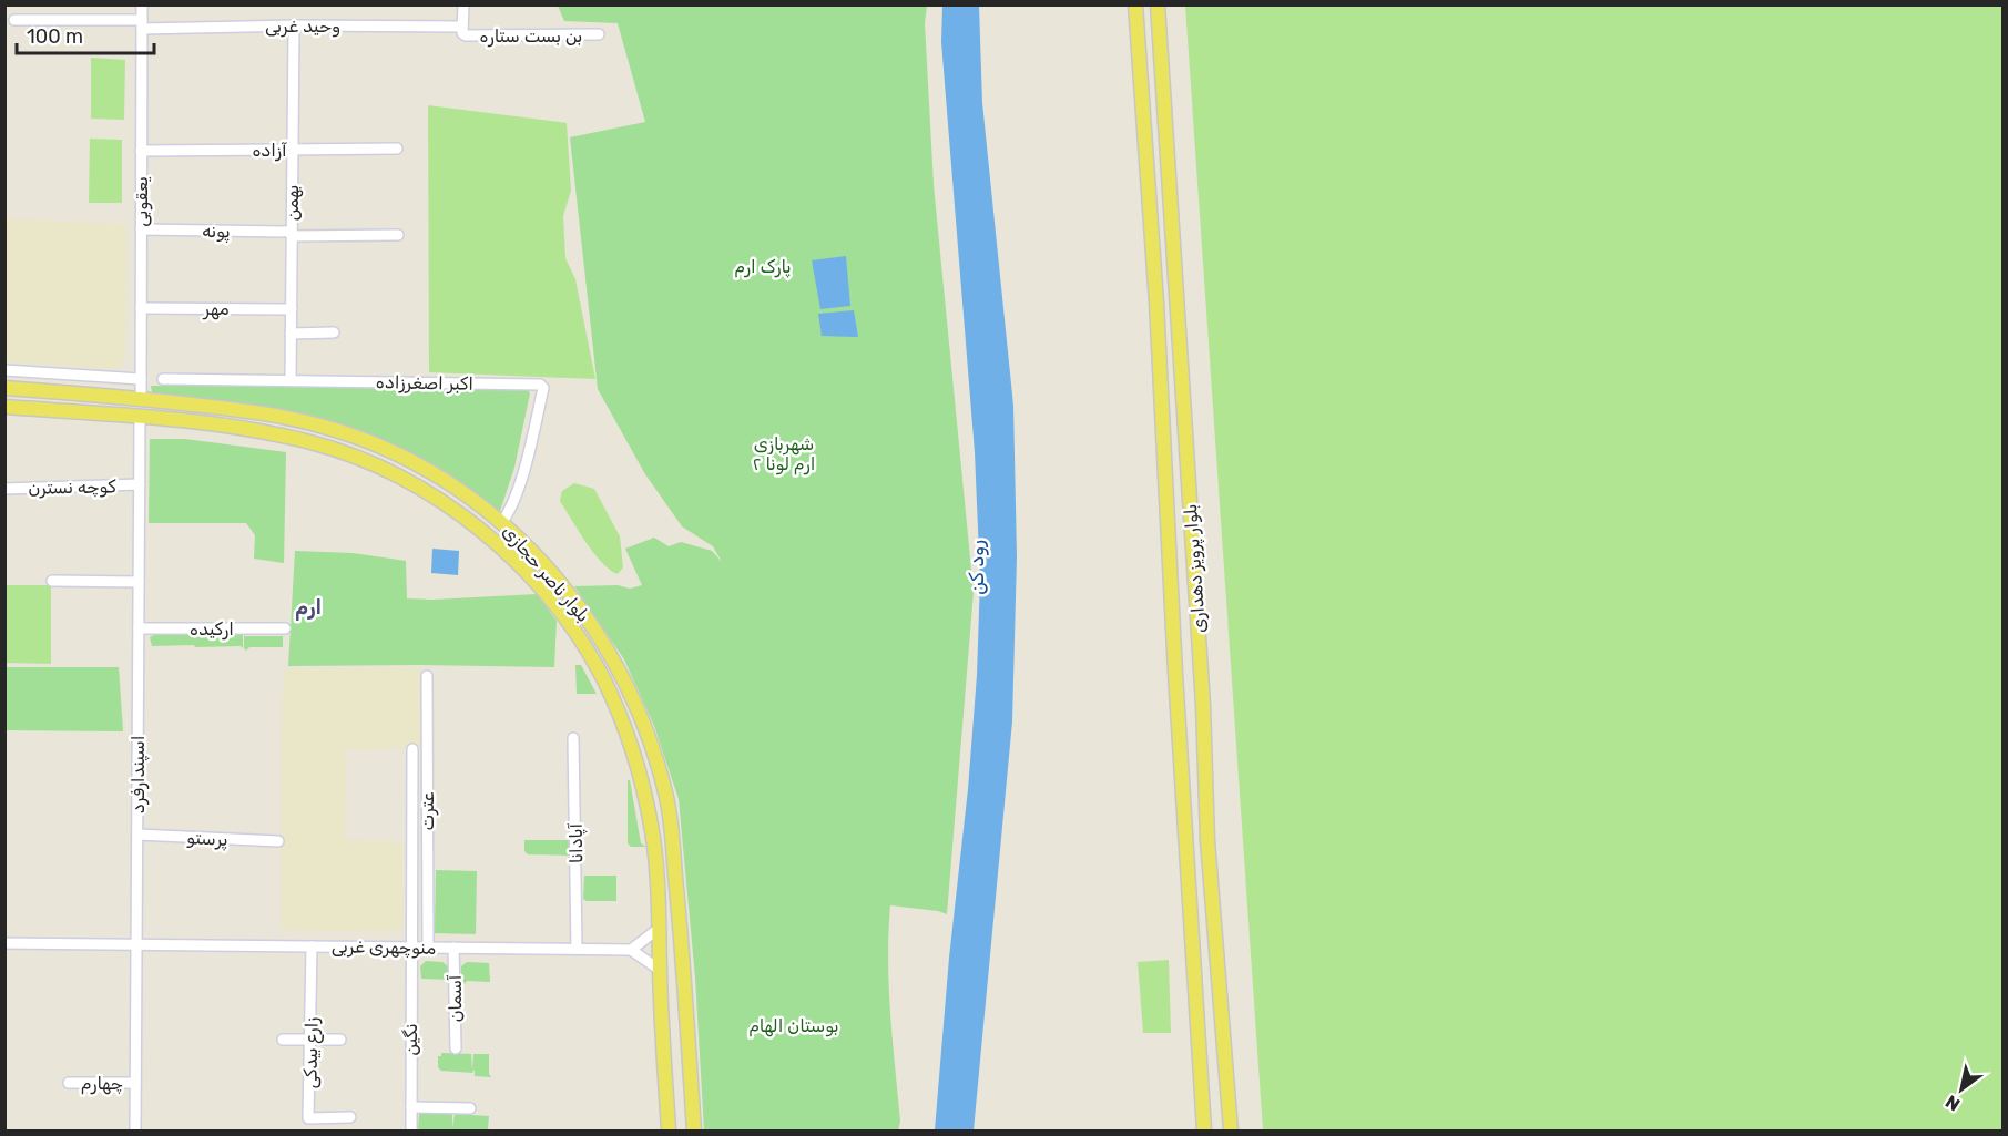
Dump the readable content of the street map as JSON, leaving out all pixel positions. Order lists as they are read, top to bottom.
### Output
{
  "streets": {
    "main road": ["بلوار پرویز دهداری", "بلوار ناصر حجازی"],
    "street": [
      "وحید غربی",
      "بن بست ستاره",
      "آزاده",
      "یعقوبی",
      "بهمن",
      "پونه",
      "مهر",
      "اکبر اصغرزاده",
      "کوچه نسترن",
      "ارکیده",
      "اسپندارفرد",
      "عترت",
      "پرستو",
      "آپادانا",
      "منوچهری غربی",
      "آسمان",
      "نگین",
      "زارع بیدکی",
      "چهارم"
    ]
  },
  "crossings": [
    ["وحید غربی", "بن بست ستاره"],
    ["وحید غربی", "یعقوبی"],
    ["وحید غربی", "بهمن"],
    ["آزاده", "یعقوبی"],
    ["آزاده", "بهمن"],
    ["یعقوبی", "پونه"],
    ["یعقوبی", "مهر"],
    ["یعقوبی", "بلوار ناصر حجازی"],
    ["بهمن", "پونه"],
    ["بهمن", "مهر"],
    ["بهمن", "اکبر اصغرزاده"],
    ["اکبر اصغرزاده", "بلوار ناصر حجازی"],
    ["کوچه نسترن", "اسپندارفرد"],
    ["بلوار ناصر حجازی", "اسپندارفرد"],
    ["ارکیده", "اسپندارفرد"],
    ["اسپندارفرد", "پرستو"],
    ["اسپندارفرد", "منوچهری غربی"],
    ["اسپندارفرد", "چهارم"],
    ["عترت", "منوچهری غربی"],
    ["آپادانا", "منوچهری غربی"],
    ["منوچهری غربی", "آسمان"],
    ["منوچهری غربی", "نگین"],
    ["منوچهری غربی", "زارع بیدکی"]
  ],
  "districts": ["ارم"],
  "water": ["رود کن"],
  "parks": ["پارک ارم", "شهربازی ارم لونا ۲", "بوستان الهام"],
  "scale_bar": "100 m",
  "north": "bottom left"
}
